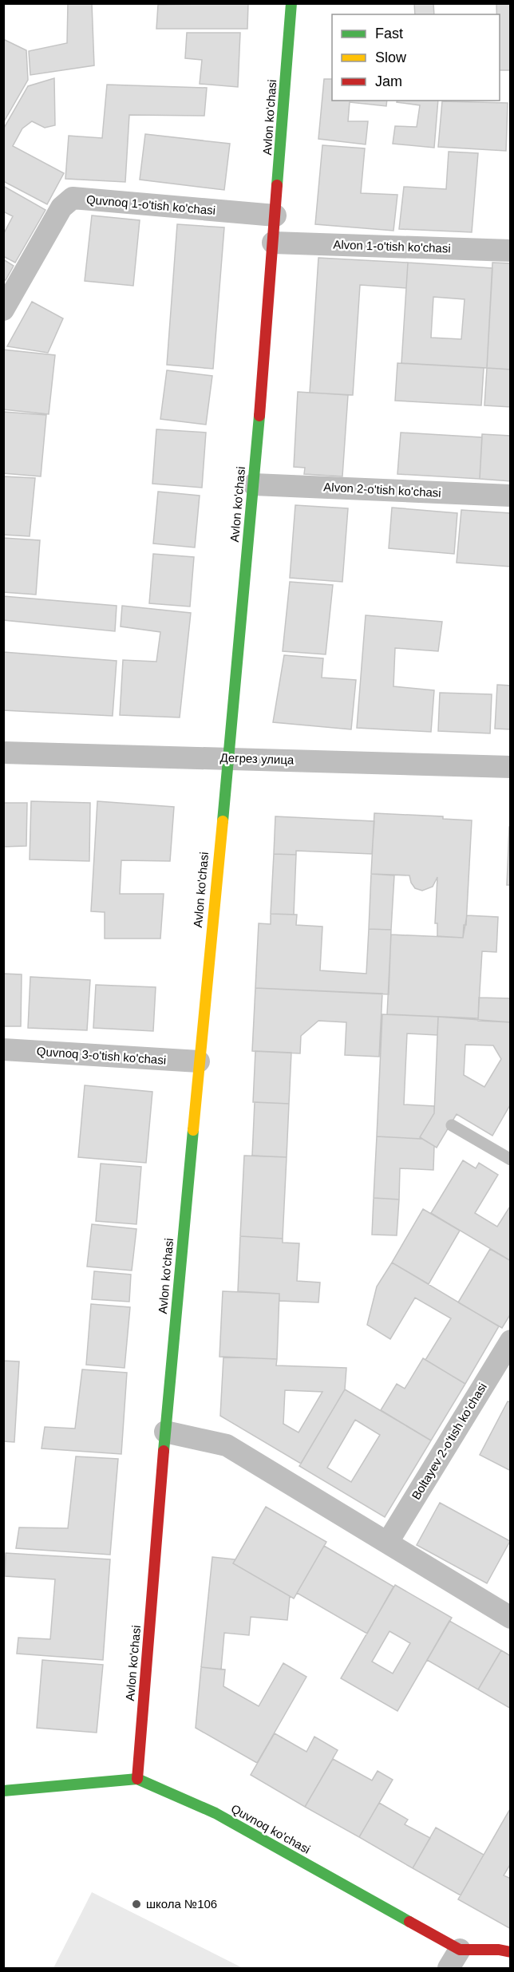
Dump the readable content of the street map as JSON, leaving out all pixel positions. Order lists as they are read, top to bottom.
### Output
{
  "streets": {
    "street": [
      "Avlon ko'chasi",
      "Quvnoq 1-o'tish ko'chasi",
      "Alvon 1-o'tish ko'chasi",
      "Alvon 2-o'tish ko'chasi",
      "Дегрез улица",
      "Quvnoq 3-o'tish ko'chasi",
      "Boltayev 2-o'tish ko'chasi",
      "Quvnoq ko'chasi"
    ]
  },
  "crossings": [
    ["Avlon ko'chasi", "Quvnoq 1-o'tish ko'chasi"],
    ["Avlon ko'chasi", "Alvon 1-o'tish ko'chasi"],
    ["Avlon ko'chasi", "Alvon 2-o'tish ko'chasi"],
    ["Avlon ko'chasi", "Дегрез улица"],
    ["Avlon ko'chasi", "Quvnoq 3-o'tish ko'chasi"],
    ["Avlon ko'chasi", "Quvnoq ko'chasi"]
  ],
  "places": ["школа №106"],
  "legend": ["Fast", "Slow", "Jam"]
}
